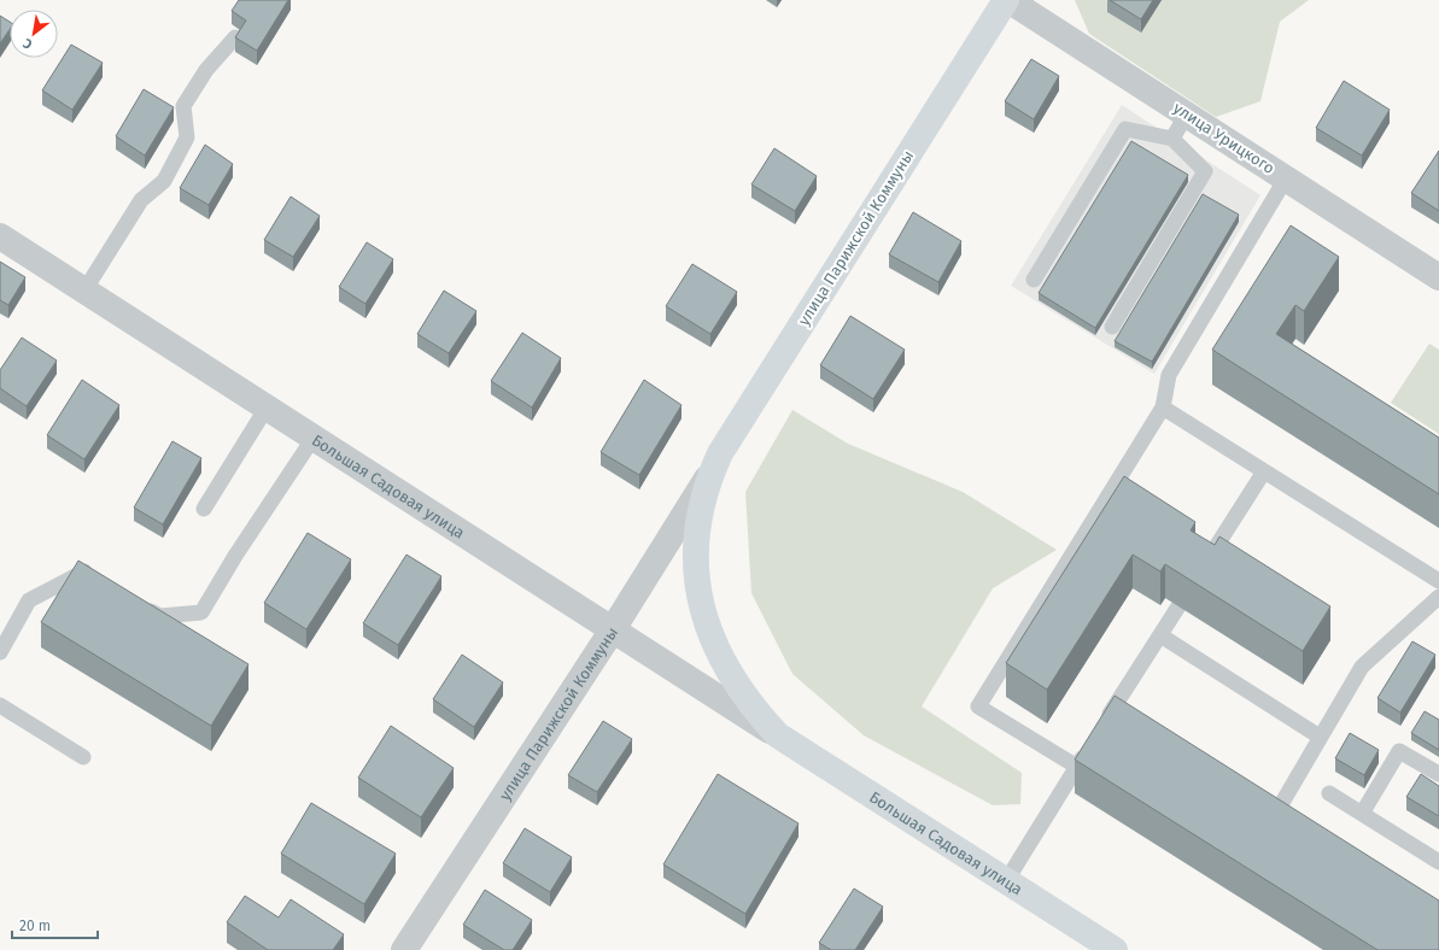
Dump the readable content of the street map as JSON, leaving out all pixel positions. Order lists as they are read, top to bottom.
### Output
{
  "streets": {
    "highway": ["улица Парижской Коммуны", "Большая Садовая улица"],
    "street": ["улица Урицкого"]
  },
  "crossings": [
    ["улица Урицкого", "улица Парижской Коммуны"],
    ["улица Парижской Коммуны", "Большая Садовая улица"]
  ],
  "scale_bar": "20 m",
  "north": "bottom left"
}
